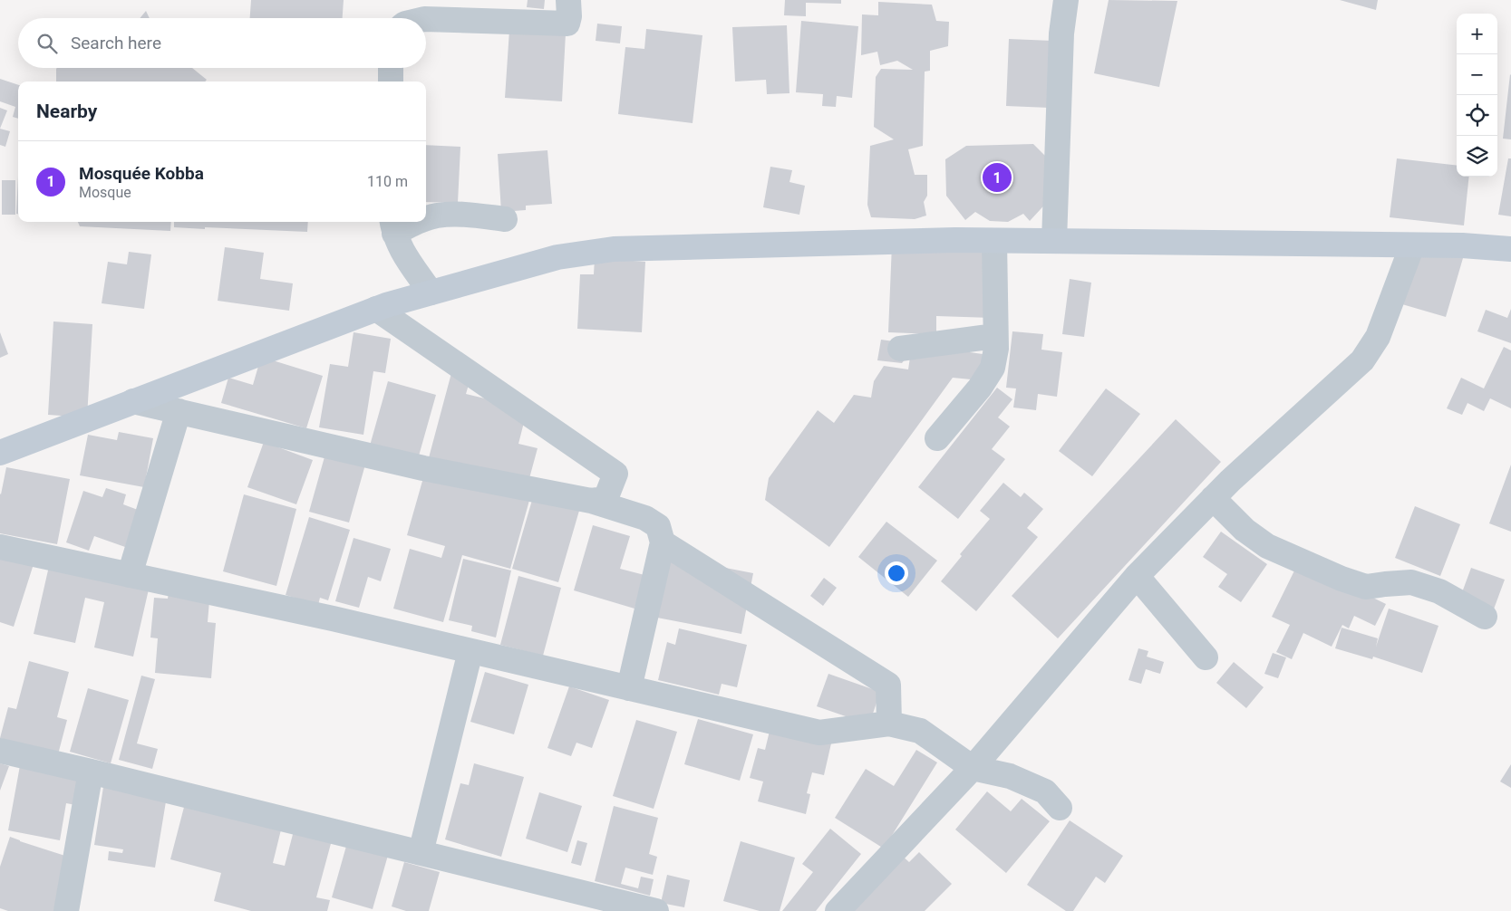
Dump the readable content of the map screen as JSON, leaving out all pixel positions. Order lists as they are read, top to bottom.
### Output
{
  "page": {
    "map_buttons": ["+", "−"],
    "search": "Search here",
    "heading": "Nearby",
    "list": [
      {
        "mark": "1",
        "name": "Mosquée Kobba",
        "note": "Mosque",
        "value": "110 m"
      }
    ],
    "pins": "1"
  }
}
